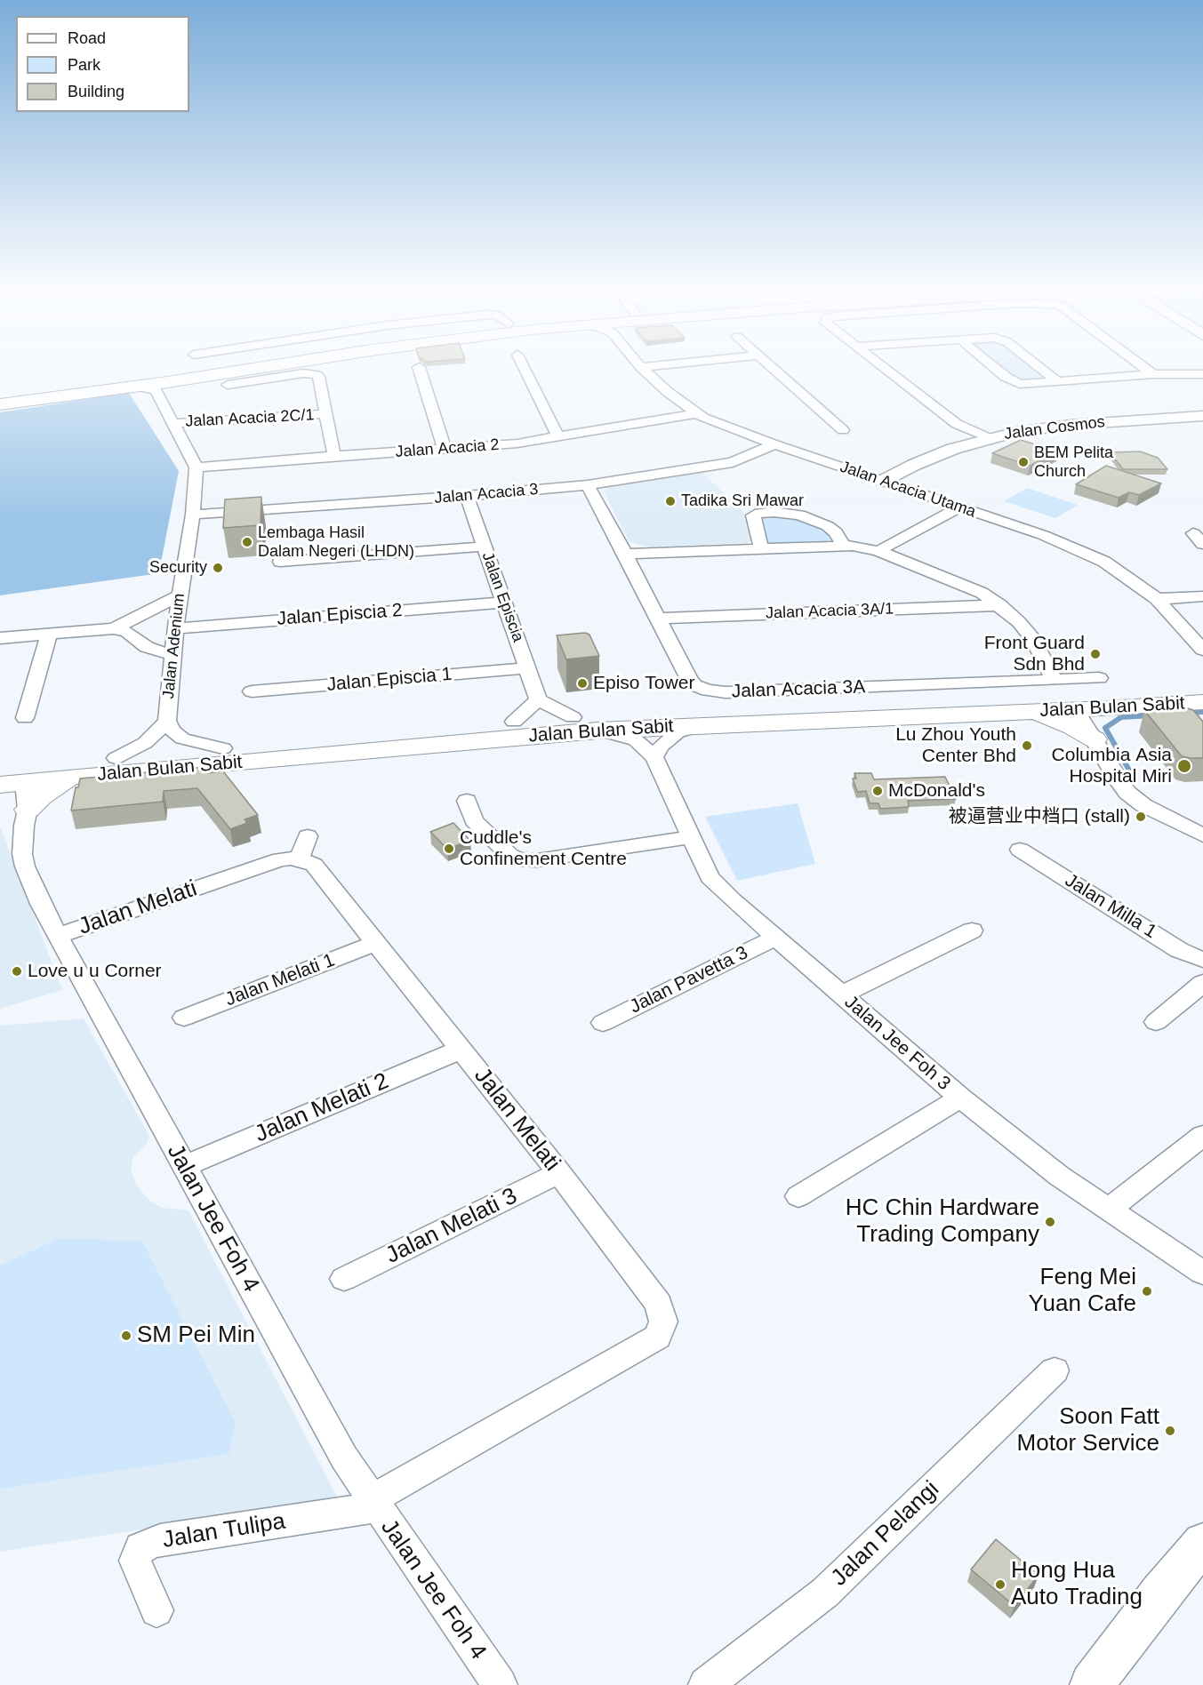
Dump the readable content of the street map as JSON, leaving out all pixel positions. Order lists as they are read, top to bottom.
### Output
{
  "streets": {
    "main road": ["Jalan Bulan Sabit"],
    "street": [
      "Jalan Acacia 2C/1",
      "Jalan Cosmos",
      "Jalan Acacia 2",
      "Jalan Acacia Utama",
      "Jalan Acacia 3",
      "Jalan Episcia",
      "Jalan Acacia 3A/1",
      "Jalan Episcia 2",
      "Jalan Adenium",
      "Jalan Episcia 1",
      "Jalan Acacia 3A",
      "Jalan Milla 1",
      "Jalan Melati",
      "Jalan Melati 1",
      "Jalan Pavetta 3",
      "Jalan Jee Foh 3",
      "Jalan Melati 2",
      "Jalan Jee Foh 4",
      "Jalan Melati 3",
      "Jalan Tulipa",
      "Jalan Pelangi"
    ]
  },
  "crossings": [
    ["Jalan Cosmos", "Jalan Acacia Utama"],
    ["Jalan Acacia 2", "Jalan Acacia Utama"],
    ["Jalan Acacia 2", "Jalan Adenium"],
    ["Jalan Acacia Utama", "Jalan Acacia 3"],
    ["Jalan Acacia 3", "Jalan Episcia"],
    ["Jalan Acacia 3", "Jalan Adenium"],
    ["Jalan Acacia 3", "Jalan Acacia 3A"],
    ["Jalan Episcia", "Jalan Episcia 2"],
    ["Jalan Episcia", "Jalan Episcia 1"],
    ["Jalan Acacia 3A/1", "Jalan Acacia 3A"],
    ["Jalan Episcia 2", "Jalan Adenium"],
    ["Jalan Adenium", "Jalan Bulan Sabit"],
    ["Jalan Bulan Sabit", "Jalan Jee Foh 3"],
    ["Jalan Bulan Sabit", "Jalan Jee Foh 4"],
    ["Jalan Melati", "Jalan Melati 1"],
    ["Jalan Melati", "Jalan Melati 2"],
    ["Jalan Melati", "Jalan Jee Foh 4"],
    ["Jalan Melati", "Jalan Melati 3"],
    ["Jalan Melati", "Jalan Tulipa"],
    ["Jalan Pavetta 3", "Jalan Jee Foh 3"],
    ["Jalan Melati 2", "Jalan Jee Foh 4"],
    ["Jalan Jee Foh 4", "Jalan Tulipa"]
  ],
  "places": [
    "BEM Pelita Church",
    "Tadika Sri Mawar",
    "Lembaga Hasil Dalam Negeri (LHDN)",
    "Security",
    "Front Guard Sdn Bhd",
    "Episo Tower",
    "Lu Zhou Youth Center Bhd",
    "Columbia Asia Hospital Miri",
    "McDonald's",
    "被逼营业中档口 (stall)",
    "Cuddle's Confinement Centre",
    "Love u u Corner",
    "HC Chin Hardware Trading Company",
    "Feng Mei Yuan Cafe",
    "SM Pei Min",
    "Soon Fatt Motor Service",
    "Hong Hua Auto Trading"
  ],
  "legend": ["Road", "Park", "Building"]
}
